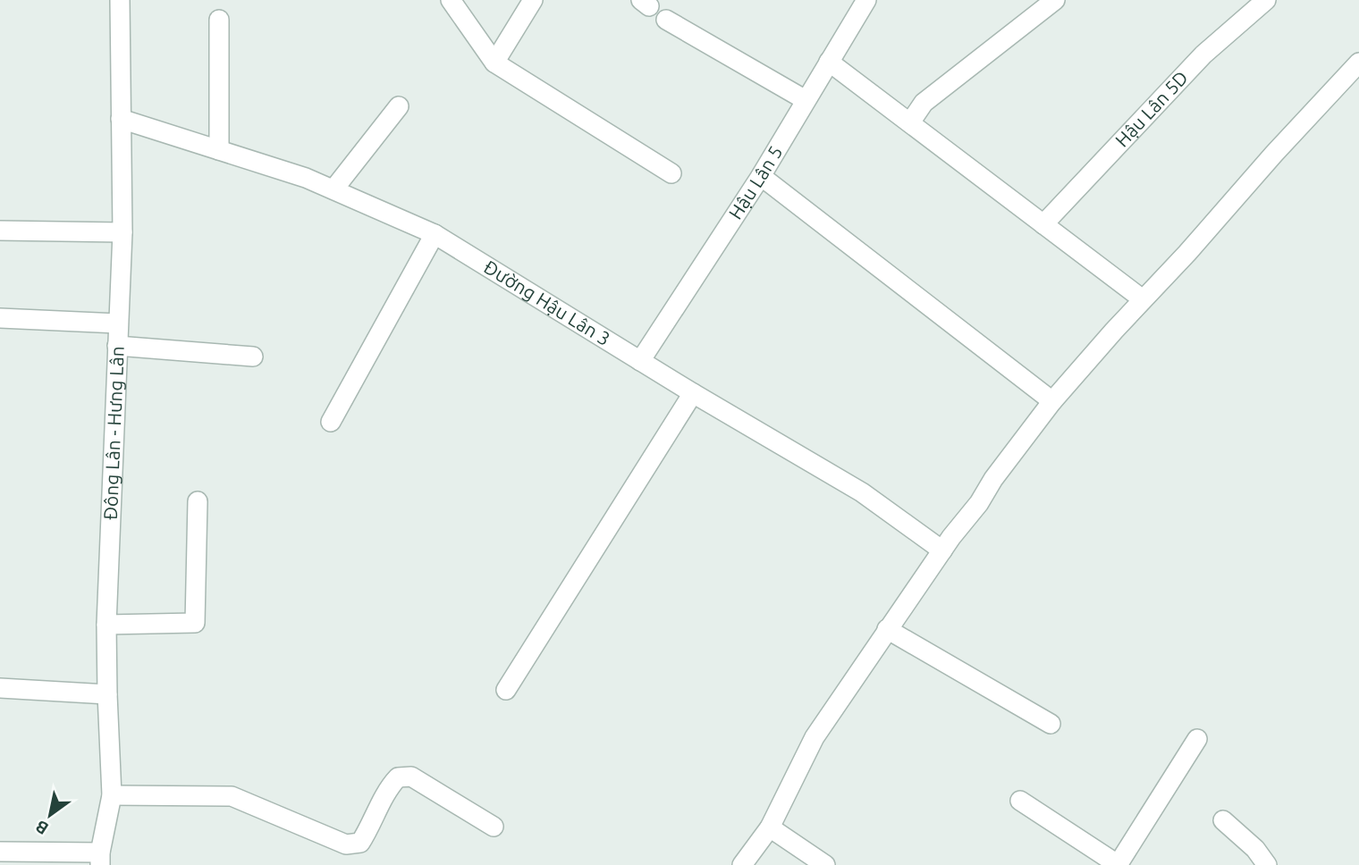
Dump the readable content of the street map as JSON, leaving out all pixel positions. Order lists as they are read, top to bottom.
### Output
{
  "streets": {
    "street": [
      "Hậu Lân 5D",
      "Hậu Lân 5",
      "Đường Hậu Lân 3",
      "Đông Lân - Hưng Lân"
    ]
  },
  "crossings": [
    ["Hậu Lân 5", "Đường Hậu Lân 3"],
    ["Đường Hậu Lân 3", "Đông Lân - Hưng Lân"]
  ],
  "north": "bottom left"
}
